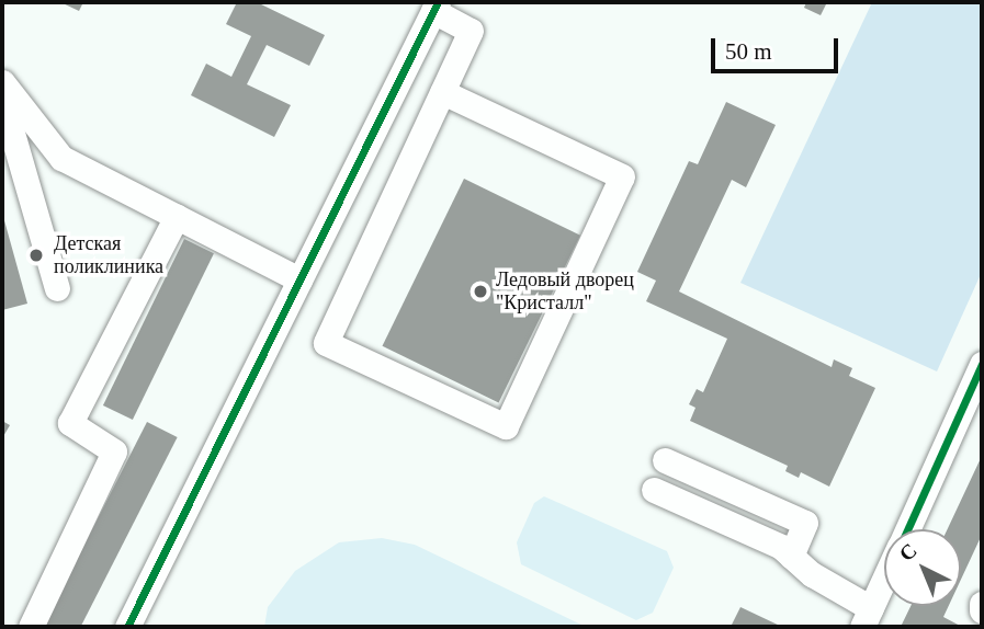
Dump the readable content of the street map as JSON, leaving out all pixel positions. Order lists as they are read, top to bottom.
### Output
{
  "places": ["Детская поликлиника", "Ледовый дворец \"Кристалл\""],
  "scale_bar": "50 m",
  "north": "top left"
}
